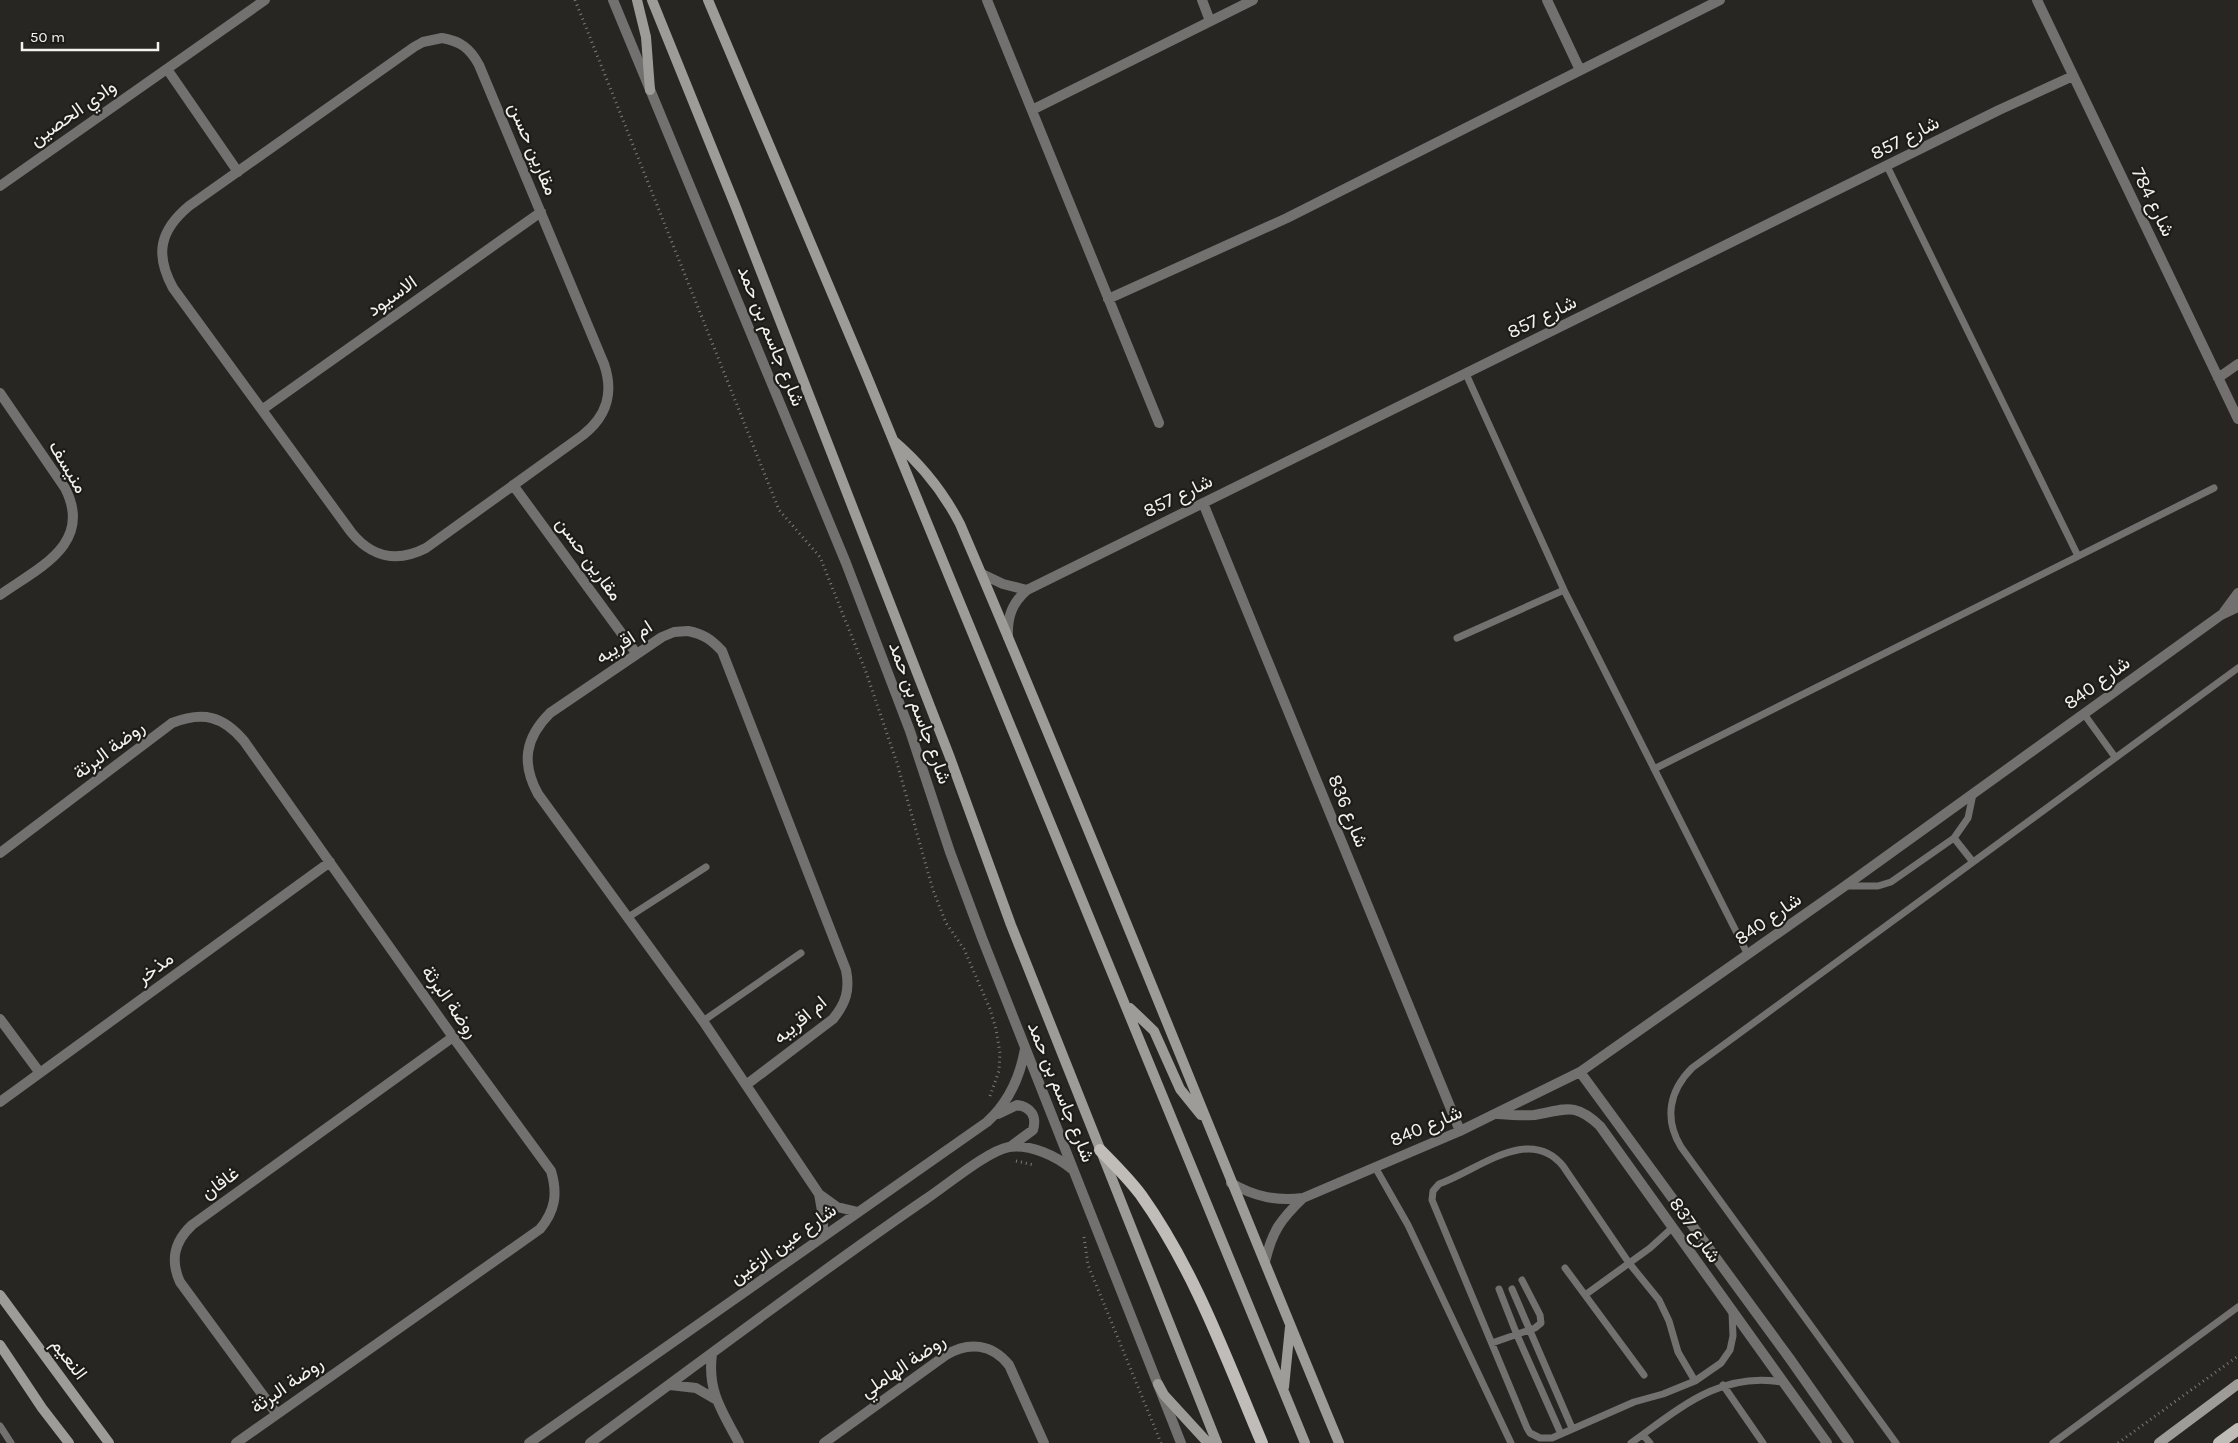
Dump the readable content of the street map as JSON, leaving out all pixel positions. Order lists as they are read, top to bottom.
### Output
{
  "streets": {
    "main road": ["شارع جاسم بن حمد", "النعيم"],
    "street": [
      "وادي الحصين",
      "شارع 857",
      "مقارين حسن",
      "شارع 784",
      "الاسيود",
      "منيسف",
      "ام اقريبه",
      "شارع 840",
      "روضة البرثة",
      "شارع 836",
      "مذخر",
      "غافان",
      "شارع 837",
      "شارع عين الزغين",
      "روضة الهاملي"
    ]
  },
  "crossings": [
    ["شارع 857", "شارع 784"],
    ["شارع 857", "شارع 836"],
    ["مقارين حسن", "الاسيود"],
    ["مقارين حسن", "ام اقريبه"],
    ["شارع جاسم بن حمد", "شارع عين الزغين"],
    ["ام اقريبه", "شارع عين الزغين"],
    ["شارع 840", "شارع 836"],
    ["شارع 840", "شارع 837"],
    ["روضة البرثة", "مذخر"],
    ["روضة البرثة", "غافان"]
  ],
  "scale_bar": "50 m"
}
